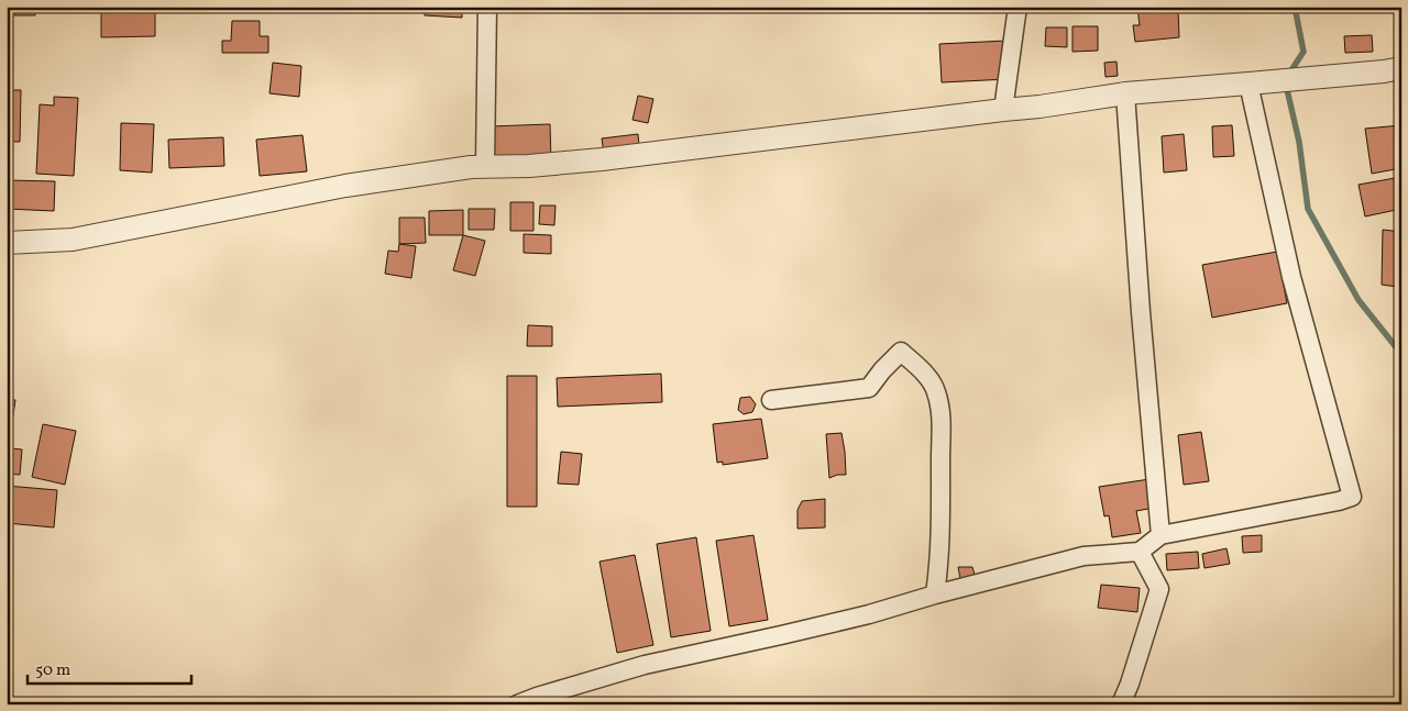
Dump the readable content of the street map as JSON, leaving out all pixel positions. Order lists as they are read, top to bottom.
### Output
{
  "scale_bar": "50 m"
}
